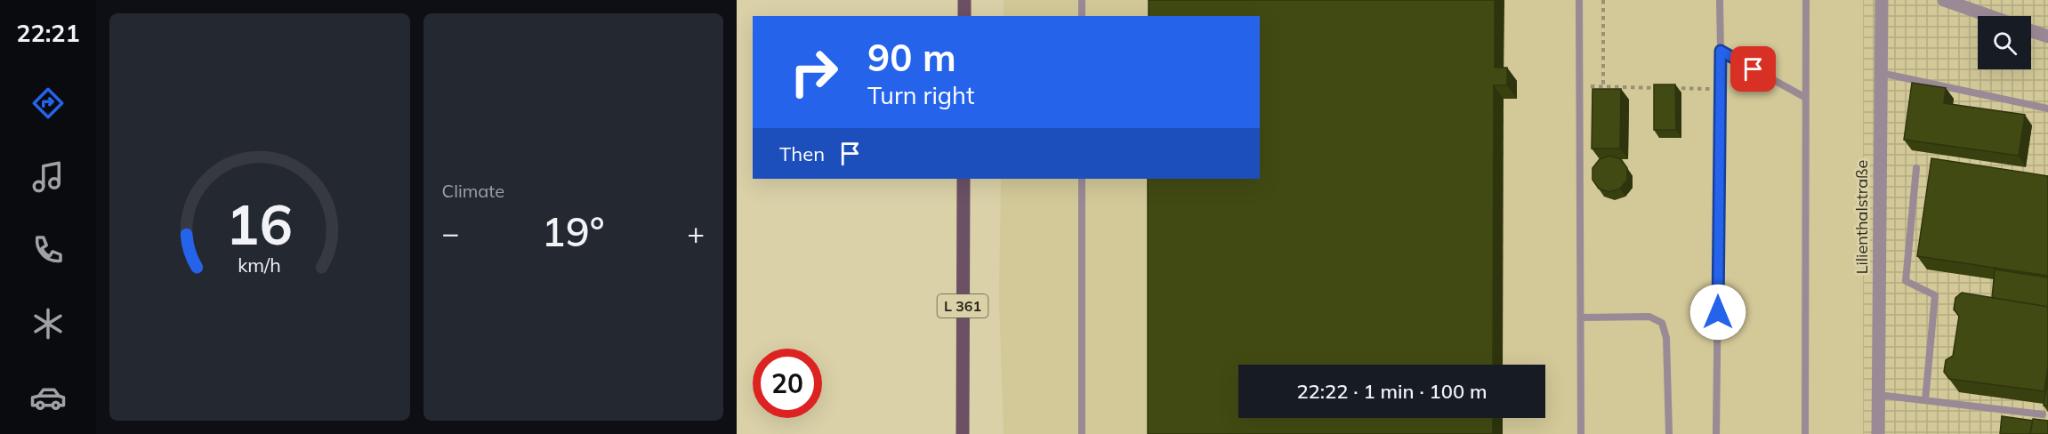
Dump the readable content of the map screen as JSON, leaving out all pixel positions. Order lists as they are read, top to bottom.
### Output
{
  "streets": {
    "main road": ["L 361"],
    "street": ["Lilienthalstraße"]
  },
  "page": {
    "tabs": "22:21",
    "tile": "Climate",
    "turn": ["90 m", "Turn right"],
    "then": "Then",
    "heat": ["−", "19°", "+"],
    "limit": "20",
    "trip": "22:22 · 1 min · 100 m",
    "gauge": ["16", "km/h"]
  }
}
